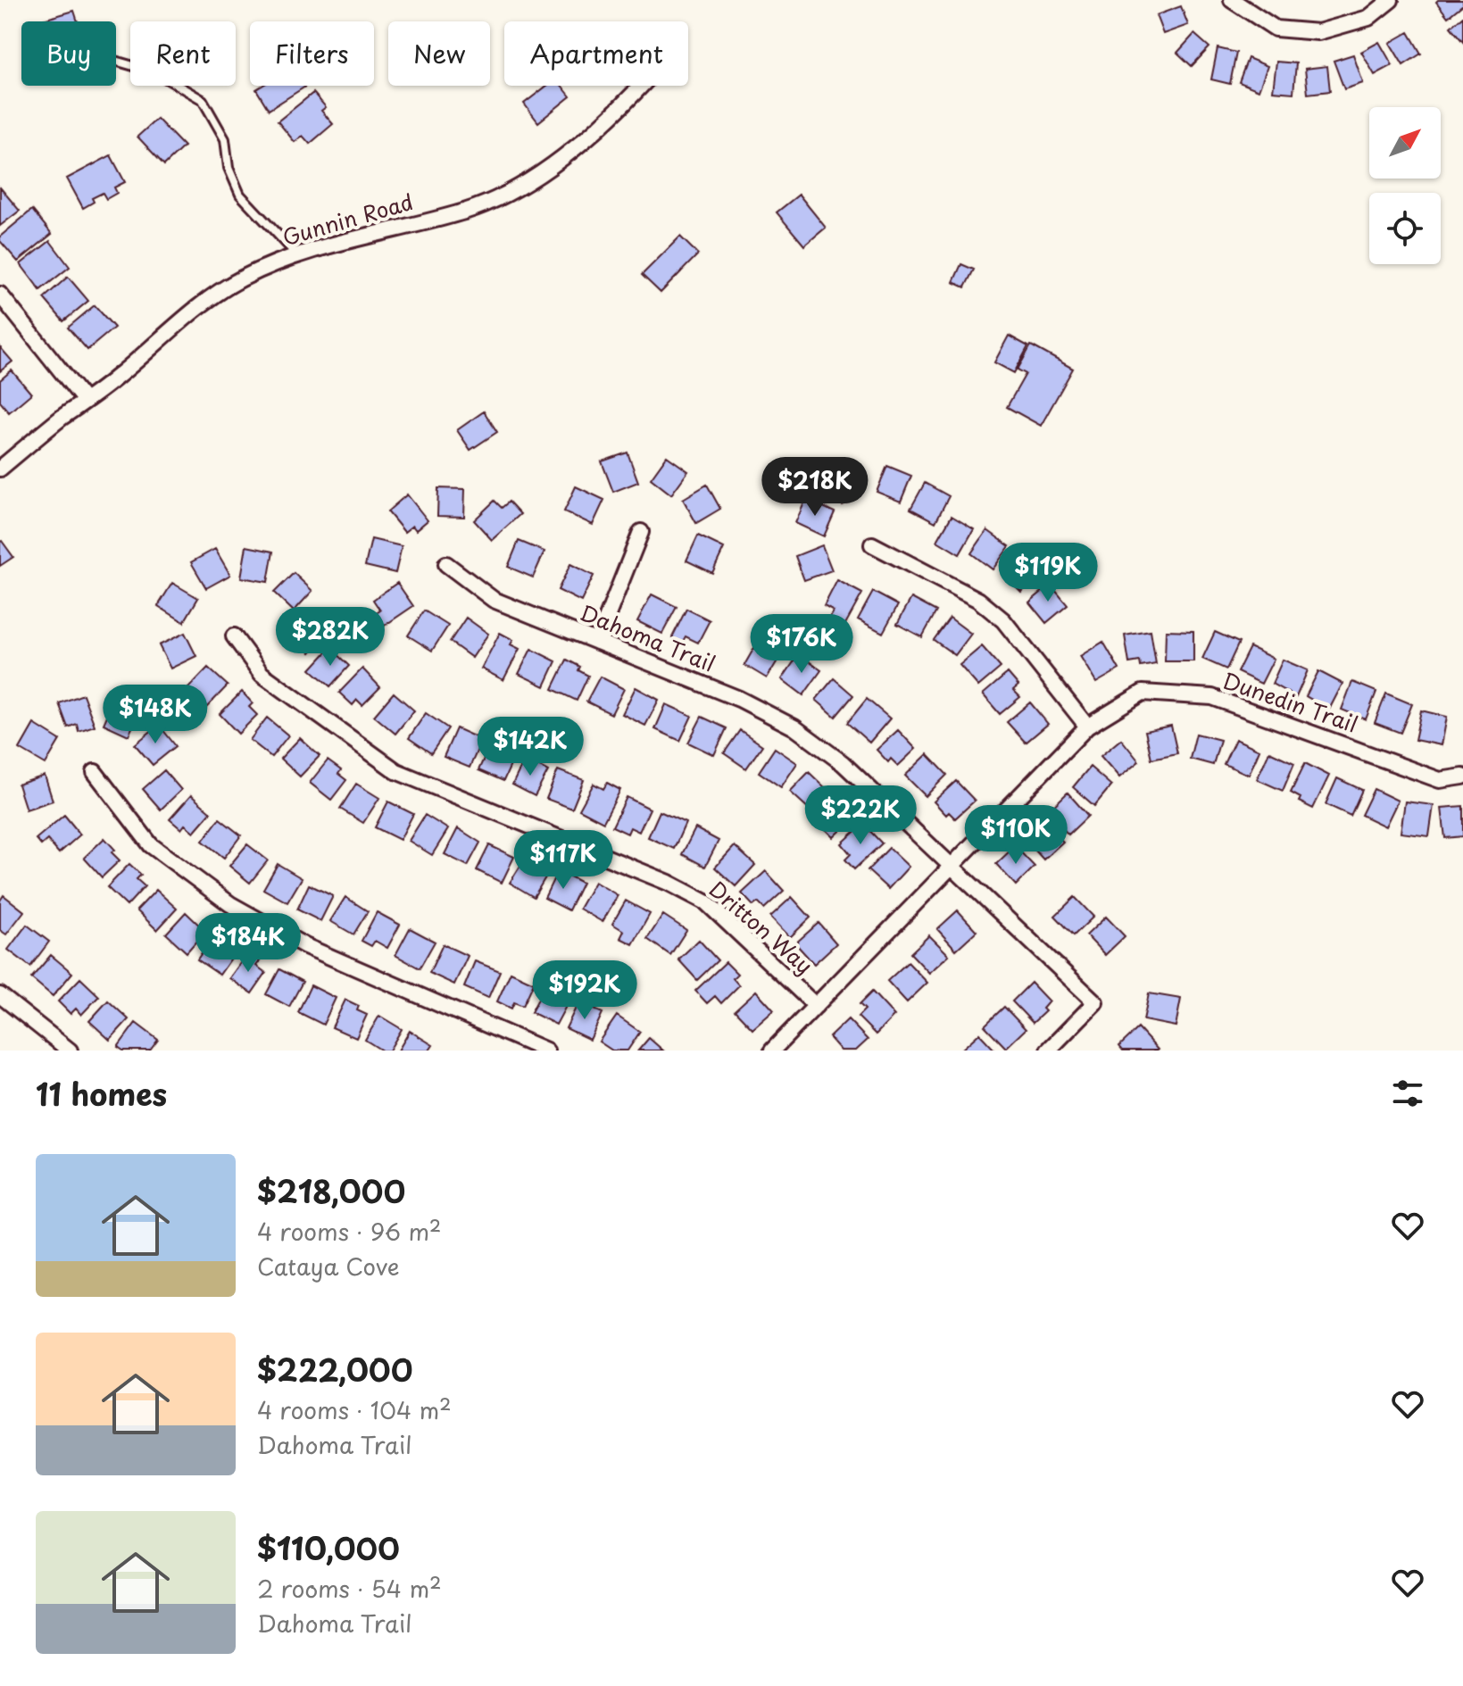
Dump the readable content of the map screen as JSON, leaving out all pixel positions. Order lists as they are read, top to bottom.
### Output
{
  "streets": {
    "street": [
      "Gunnin Road",
      "Dahoma Trail",
      "Dunedin Trail",
      "Dritton Way"
    ]
  },
  "crossings": [
    ["Dahoma Trail", "Dunedin Trail"],
    ["Dunedin Trail", "Dritton Way"]
  ],
  "north": "top right",
  "page": {
    "chip": [
      "Buy",
      "Rent",
      "Filters",
      "New",
      "Apartment"
    ],
    "price": [
      "$218K",
      "$119K",
      "$282K",
      "$176K",
      "$148K",
      "$142K",
      "$222K",
      "$110K",
      "$117K",
      "$184K",
      "$192K"
    ],
    "heading": "11 homes",
    "list": [
      {
        "name": "$218,000",
        "note": "4 rooms · 96 m² · Cataya Cove"
      },
      {
        "name": "$222,000",
        "note": "4 rooms · 104 m² · Dahoma Trail"
      },
      {
        "name": "$110,000",
        "note": "2 rooms · 54 m² · Dahoma Trail"
      }
    ]
  }
}
